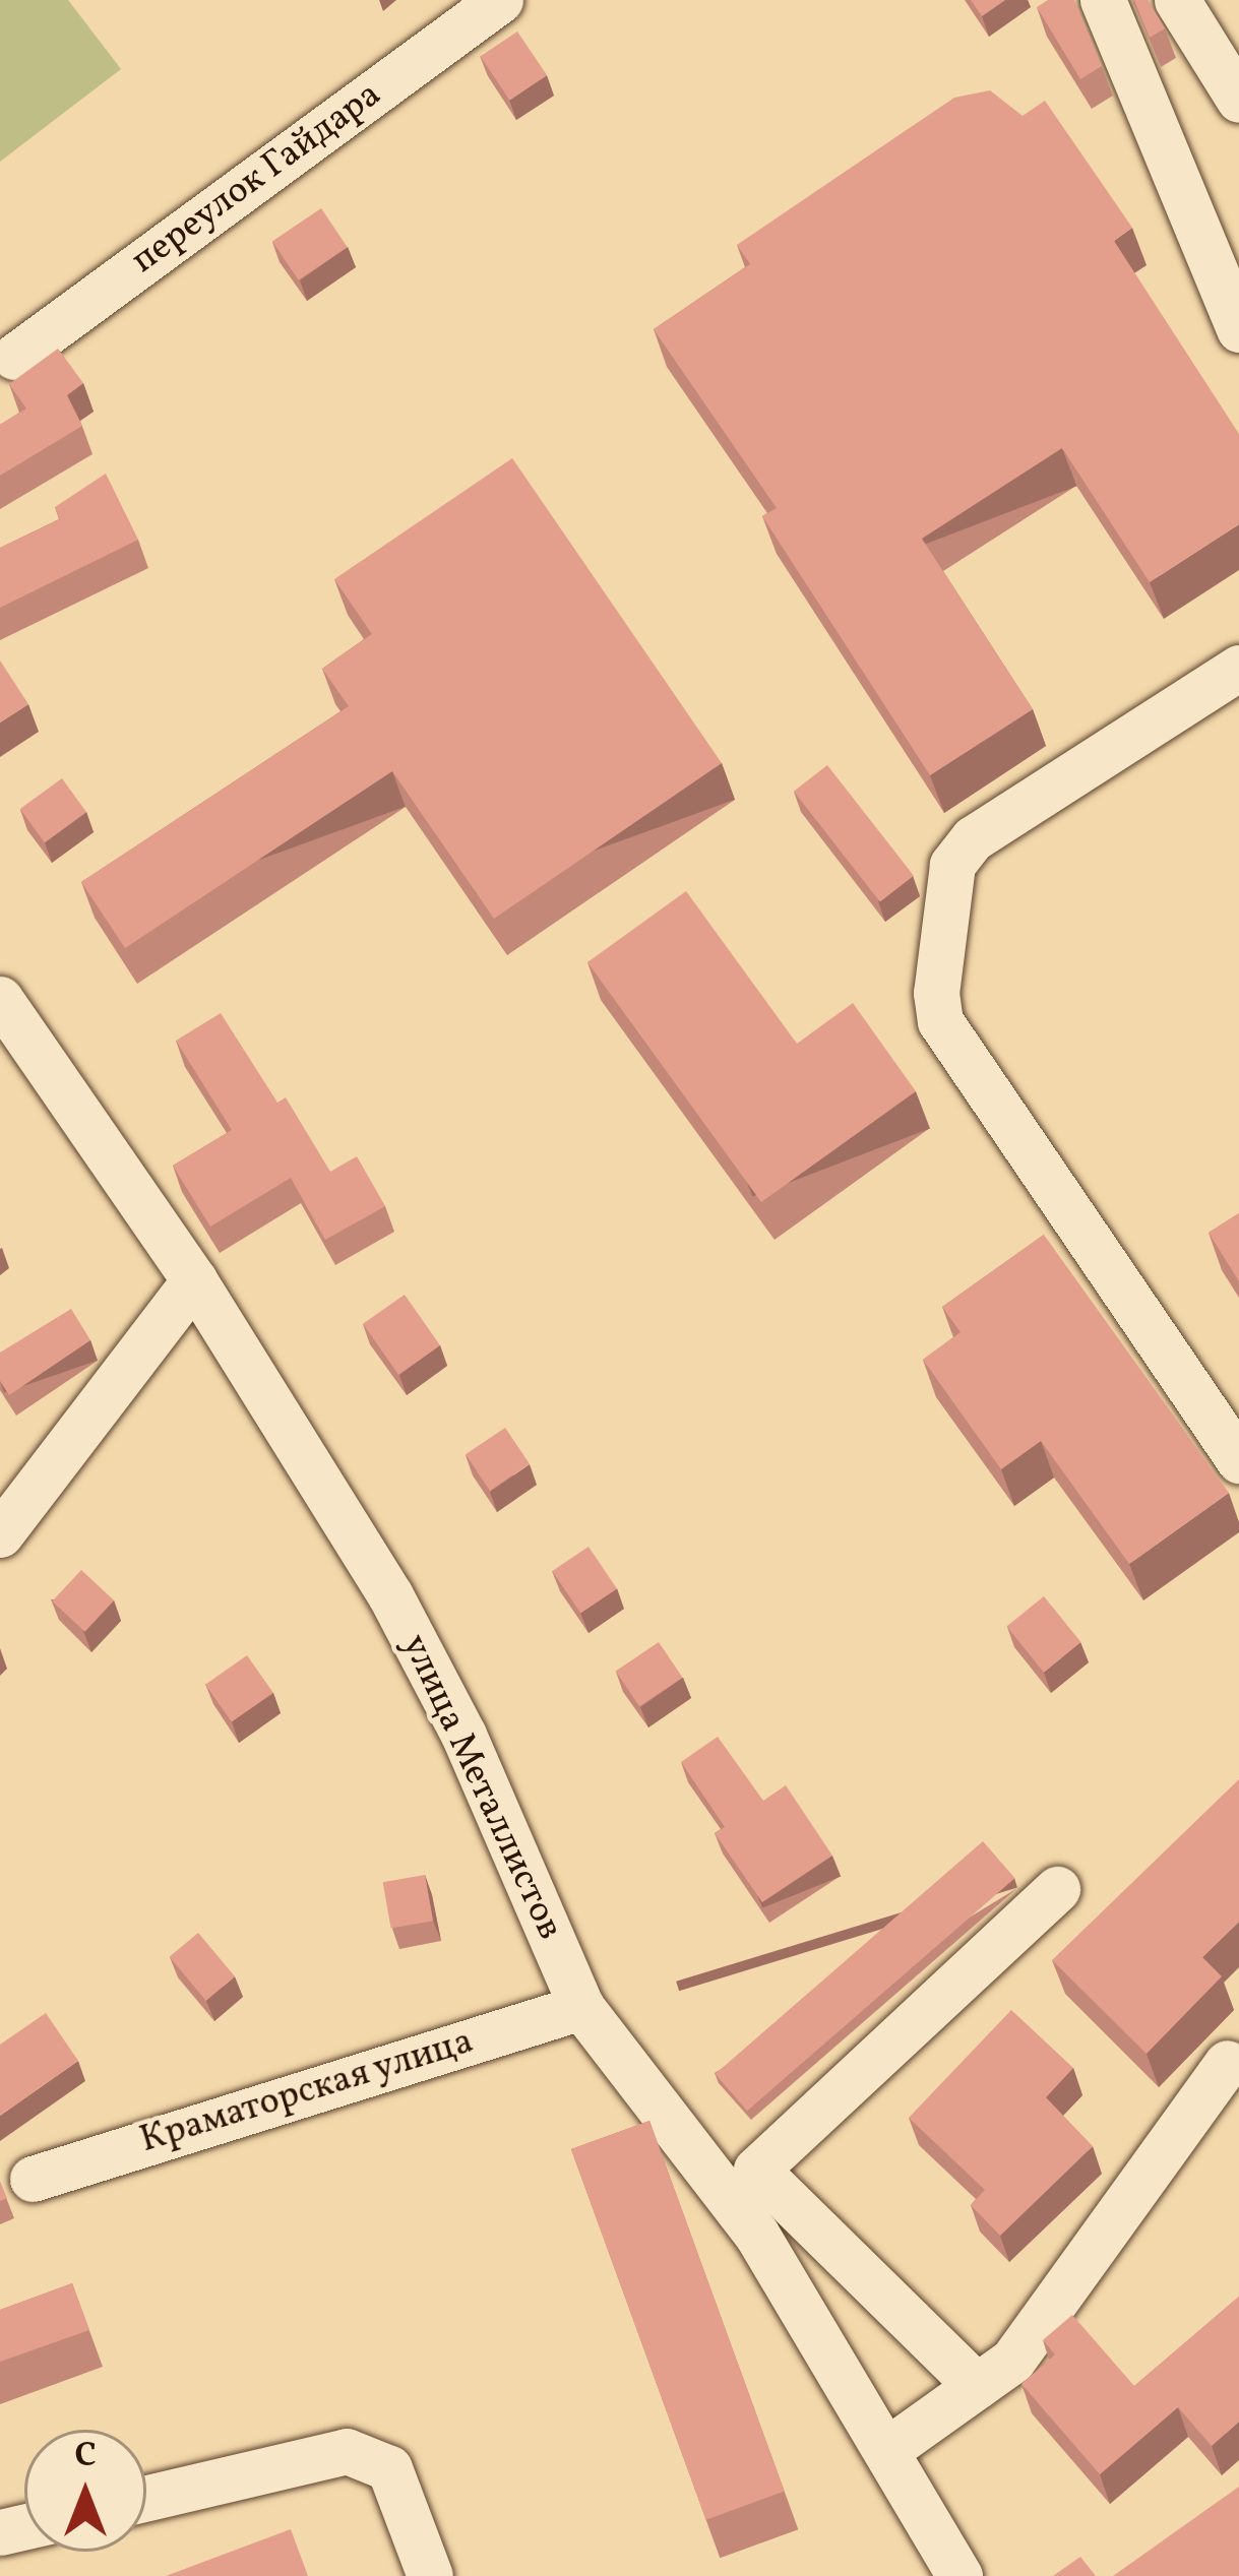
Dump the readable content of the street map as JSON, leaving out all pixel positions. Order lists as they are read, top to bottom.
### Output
{
  "streets": {
    "street": ["переулок Гайдара", "улица Металлистов", "Краматорская улица"]
  },
  "crossings": [
    ["улица Металлистов", "Краматорская улица"]
  ],
  "north": "top"
}
